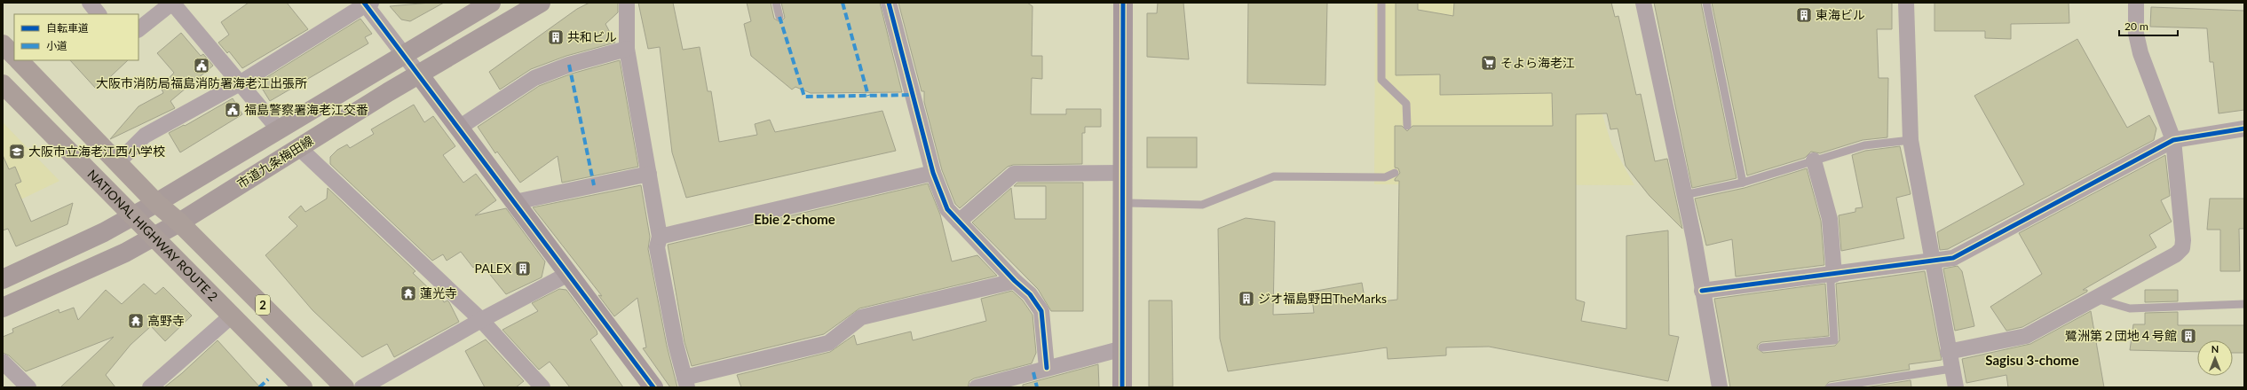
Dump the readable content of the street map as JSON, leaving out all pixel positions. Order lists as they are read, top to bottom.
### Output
{
  "streets": {
    "highway": ["NATIONAL HIGHWAY ROUTE 2", "2"],
    "main road": ["市道九条梅田線"]
  },
  "crossings": [
    ["市道九条梅田線", "NATIONAL HIGHWAY ROUTE 2"]
  ],
  "districts": ["Ebie 2-chome", "Sagisu 3-chome"],
  "places": {
    "building": [
      "東海ビル",
      "共和ビル",
      "PALEX",
      "ジオ福島野田TheMarks",
      "鷺洲第２団地４号館"
    ],
    "supermarket": ["そよら海老江"],
    "public building": ["大阪市消防局福島消防署海老江出張所", "福島警察署海老江交番"],
    "school or university": ["大阪市立海老江西小学校"],
    "temple": ["蓮光寺", "高野寺"]
  },
  "legend": ["自転車道", "小道"],
  "scale_bar": "20 m",
  "north": "top"
}
